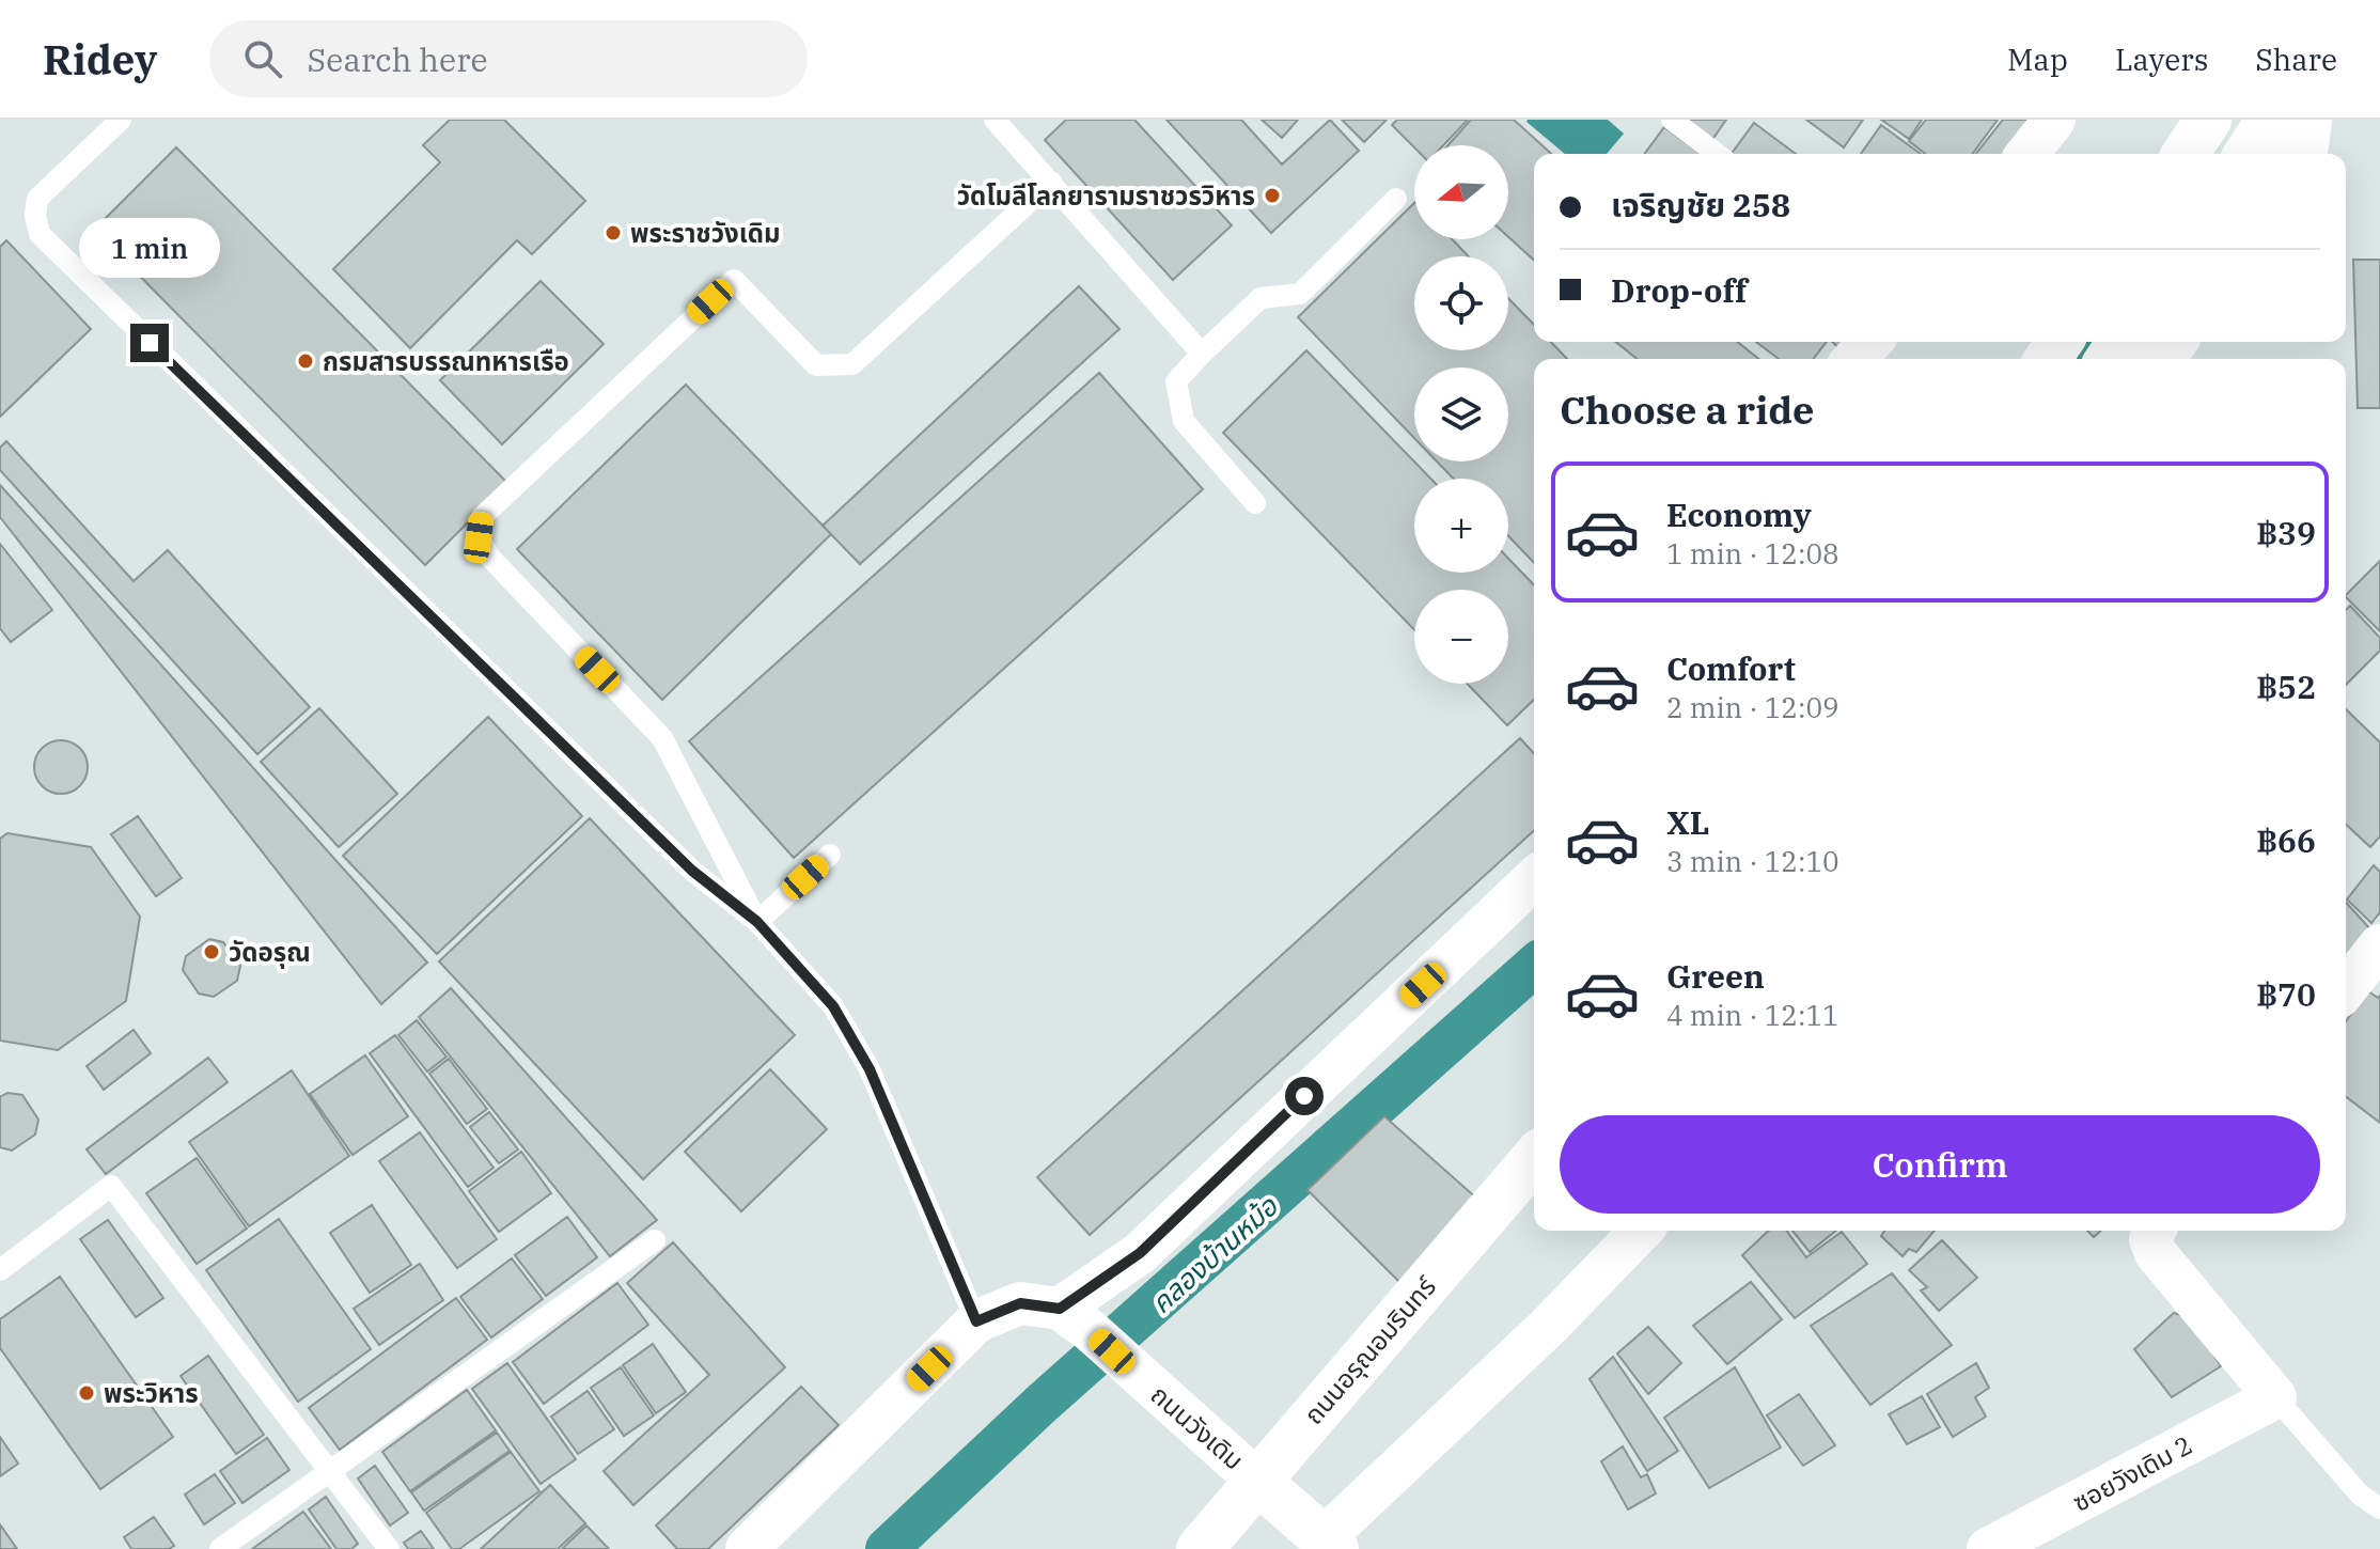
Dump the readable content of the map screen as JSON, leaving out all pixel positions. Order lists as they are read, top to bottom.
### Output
{
  "streets": {
    "main road": ["ถนนอรุณอมรินทร์", "ถนนวังเดิม"],
    "street": ["ซอยวังเดิม 2"]
  },
  "crossings": [
    ["ถนนอรุณอมรินทร์", "ถนนวังเดิม"]
  ],
  "water": ["คลองบ้านหม้อ"],
  "places": [
    "วัดโมลีโลกยารามราชวรวิหาร",
    "พระราชวังเดิม",
    "กรมสารบรรณทหารเรือ",
    "วัดอรุณ",
    "พระวิหาร"
  ],
  "north": "left",
  "page": {
    "header": "Ridey",
    "search": "Search here",
    "nav": ["Map", "Layers", "Share"],
    "map_buttons": ["+", "−"],
    "banner": ["เจริญชัย 258", "Drop-off"],
    "bubble": "1 min",
    "heading": "Choose a ride",
    "list": [
      {
        "name": "Economy",
        "note": "1 min · 12:08",
        "value": "฿39"
      },
      {
        "name": "Comfort",
        "note": "2 min · 12:09",
        "value": "฿52"
      },
      {
        "name": "XL",
        "note": "3 min · 12:10",
        "value": "฿66"
      },
      {
        "name": "Green",
        "note": "4 min · 12:11",
        "value": "฿70"
      }
    ],
    "buttons": "Confirm"
  }
}
